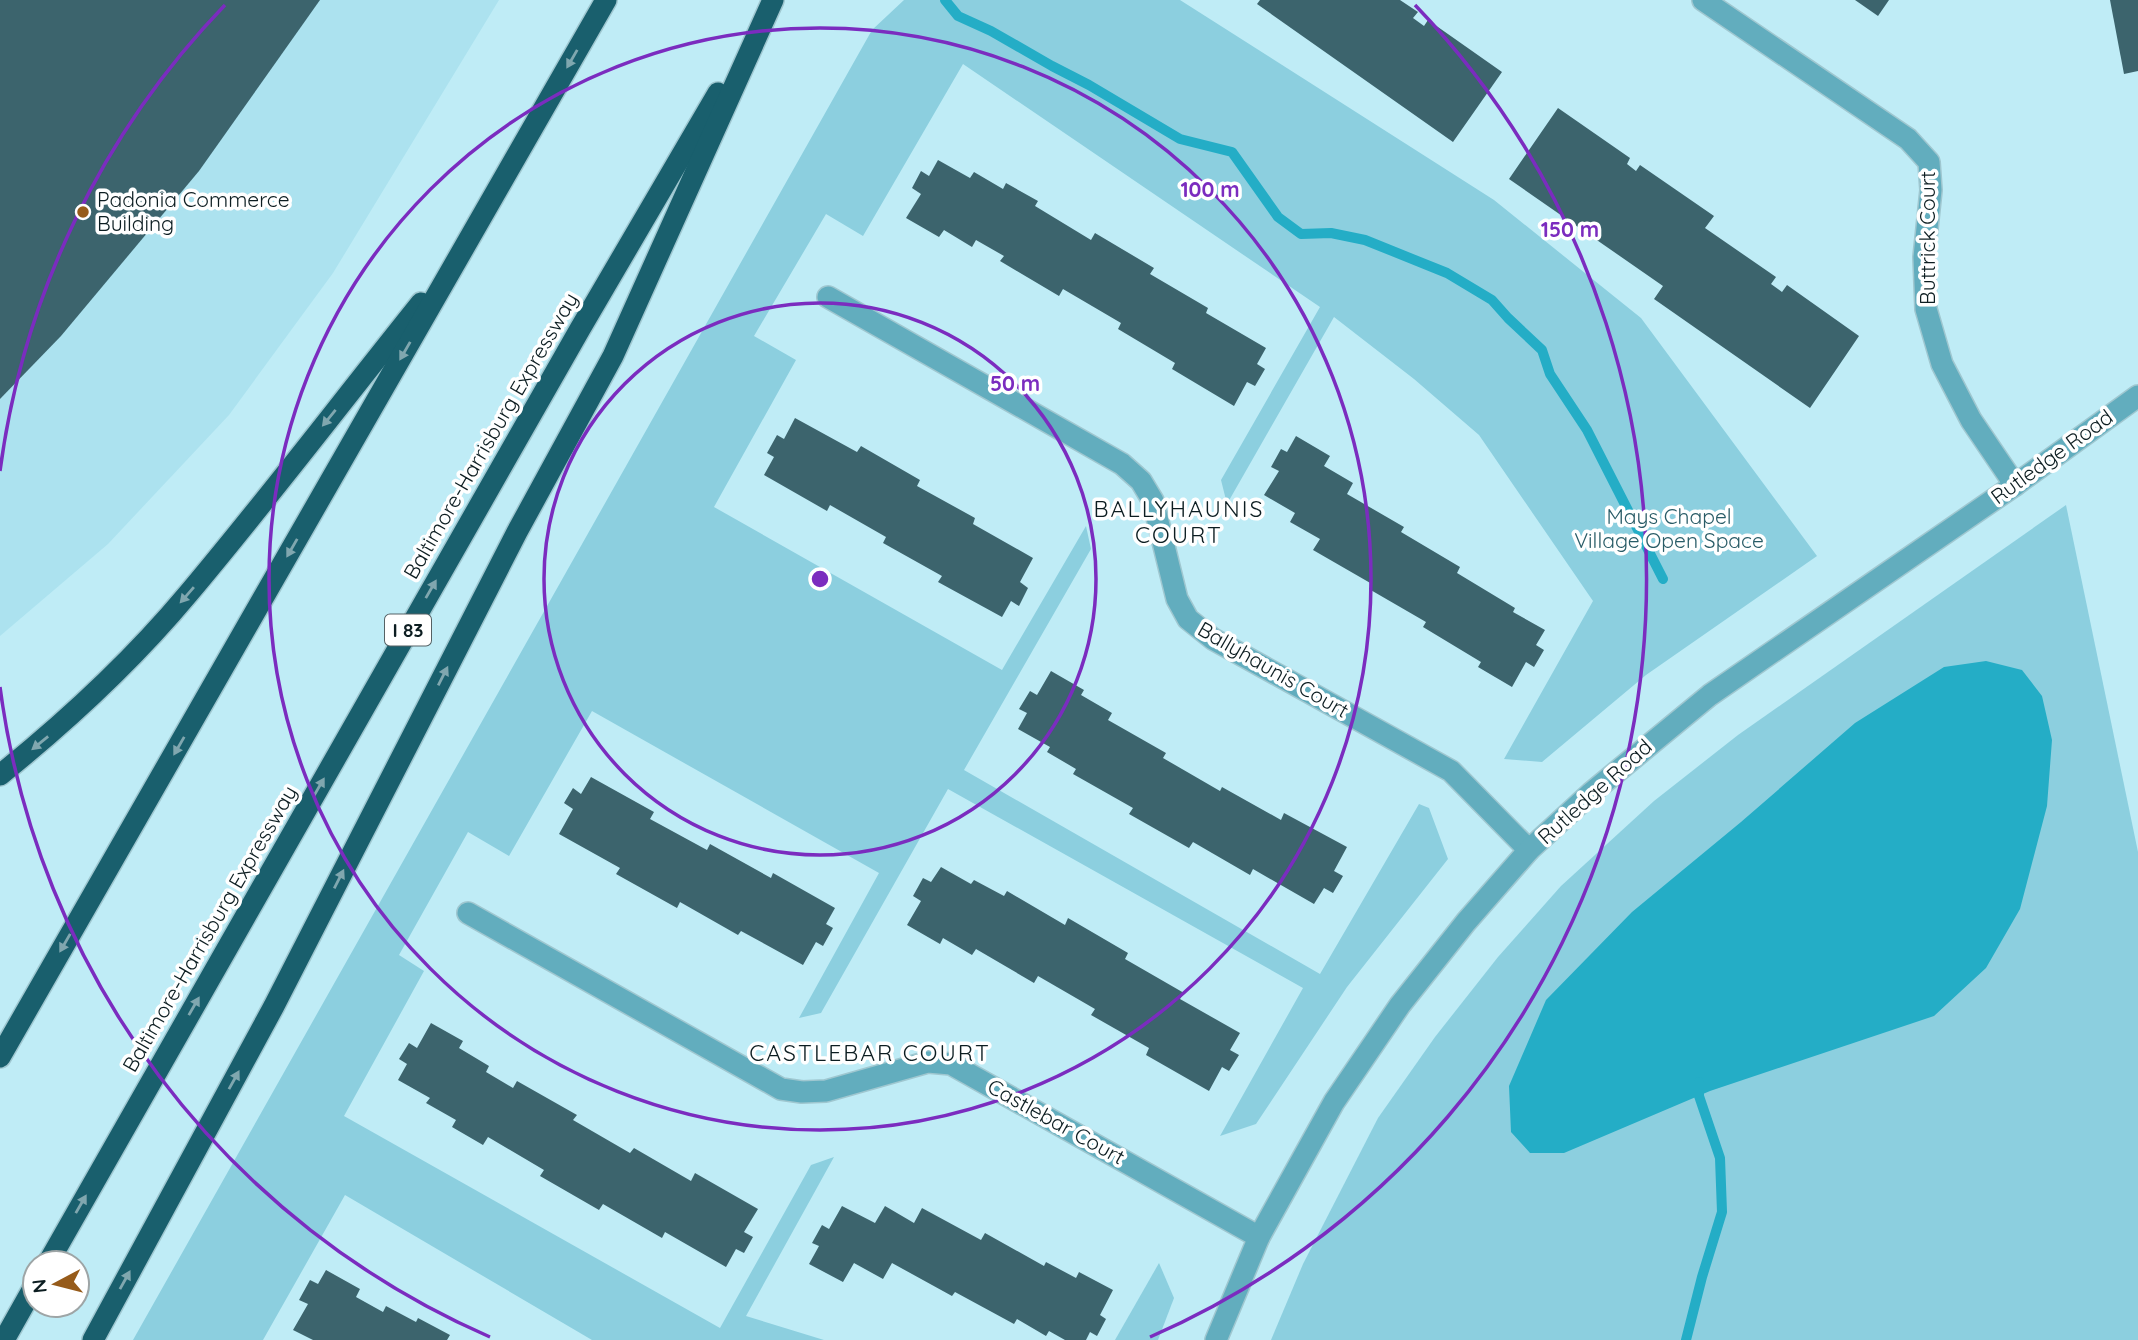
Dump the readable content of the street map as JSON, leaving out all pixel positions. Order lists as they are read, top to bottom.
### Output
{
  "streets": {
    "highway": ["Baltimore-Harrisburg Expressway", "I 83"],
    "street": [
      "Buttrick Court",
      "Rutledge Road",
      "Ballyhaunis Court",
      "Castlebar Court"
    ]
  },
  "crossings": [
    ["Buttrick Court", "Rutledge Road"],
    ["Rutledge Road", "Ballyhaunis Court"],
    ["Rutledge Road", "Castlebar Court"]
  ],
  "districts": ["BALLYHAUNIS COURT", "CASTLEBAR COURT"],
  "parks": ["Mays Chapel Village Open Space"],
  "places": ["Padonia Commerce Building"],
  "north": "left",
  "rings": ["100 m", "150 m", "50 m"]
}
